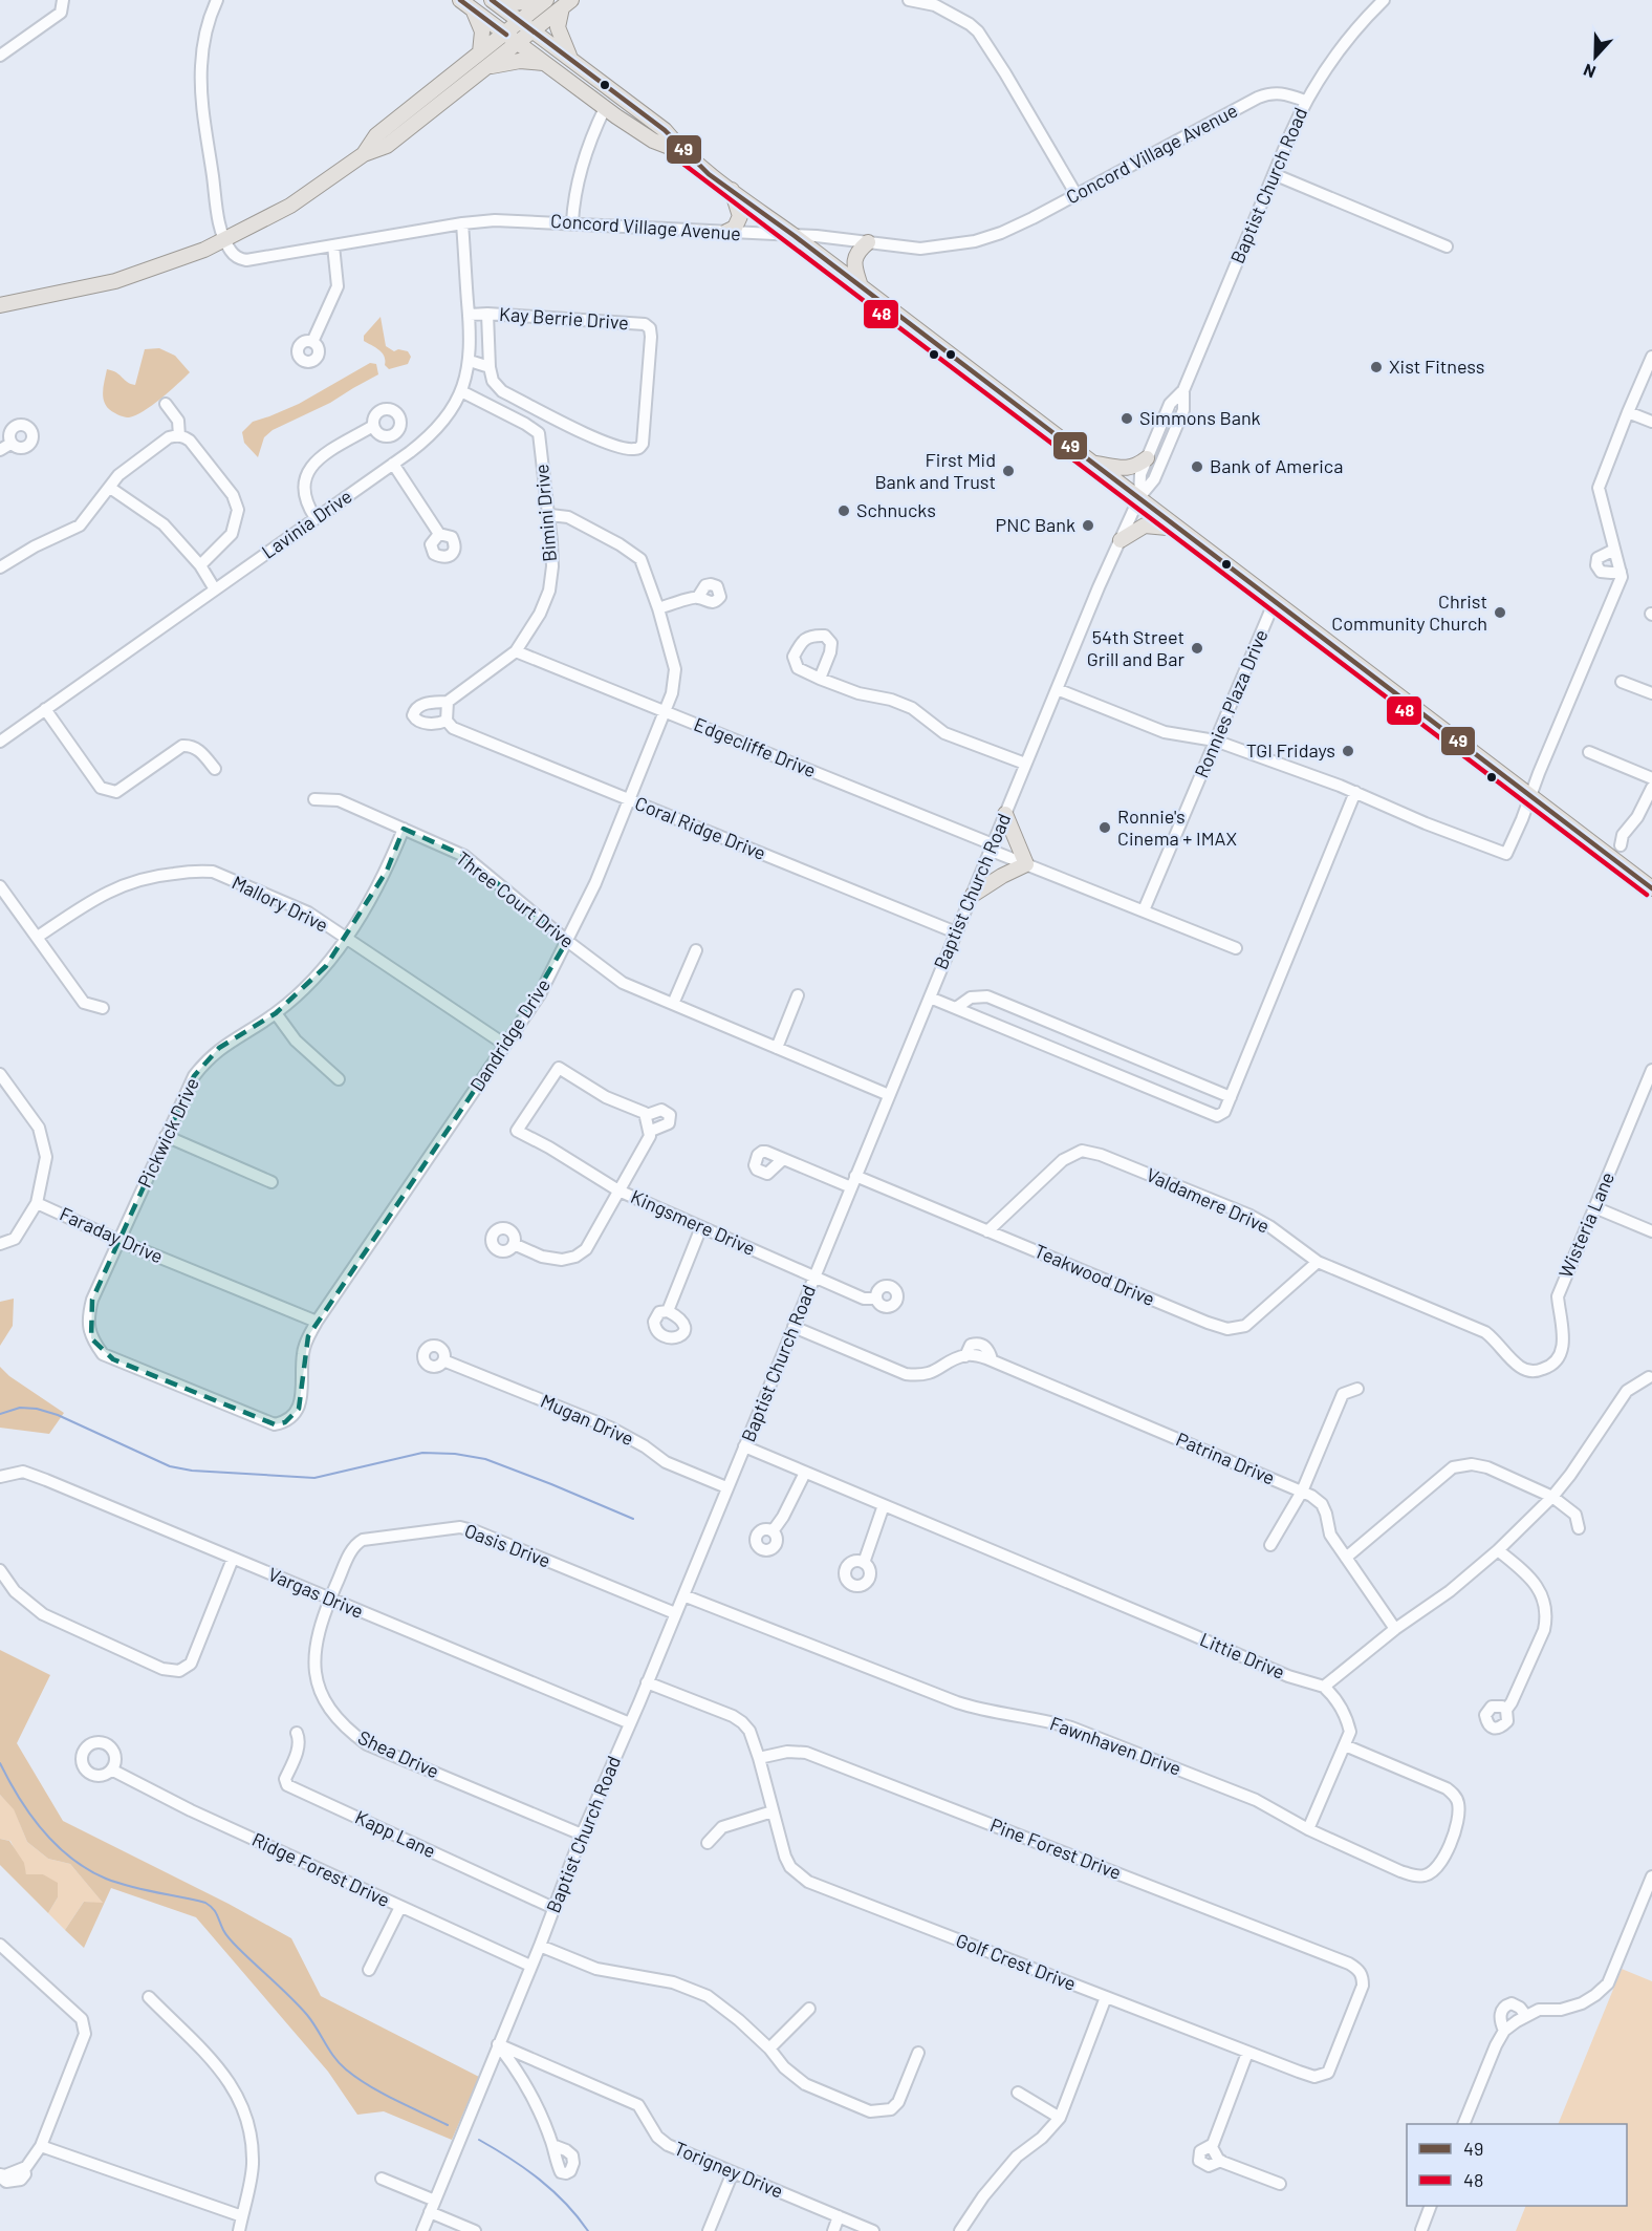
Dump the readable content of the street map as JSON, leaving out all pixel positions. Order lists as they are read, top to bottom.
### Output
{
  "streets": {
    "street": [
      "Concord Village Avenue",
      "Baptist Church Road",
      "Kay Berrie Drive",
      "Bimini Drive",
      "Lavinia Drive",
      "Ronnies Plaza Drive",
      "Edgecliffe Drive",
      "Coral Ridge Drive",
      "Three Court Drive",
      "Mallory Drive",
      "Dandridge Drive",
      "Pickwick Drive",
      "Valdamere Drive",
      "Kingsmere Drive",
      "Wisteria Lane",
      "Faraday Drive",
      "Teakwood Drive",
      "Mugan Drive",
      "Patrina Drive",
      "Oasis Drive",
      "Vargas Drive",
      "Littie Drive",
      "Fawnhaven Drive",
      "Shea Drive",
      "Kapp Lane",
      "Pine Forest Drive",
      "Ridge Forest Drive",
      "Golf Crest Drive",
      "Torigney Drive"
    ]
  },
  "crossings": [
    ["Concord Village Avenue", "Baptist Church Road"],
    ["Concord Village Avenue", "Lavinia Drive"],
    ["Baptist Church Road", "Edgecliffe Drive"],
    ["Baptist Church Road", "Coral Ridge Drive"],
    ["Baptist Church Road", "Three Court Drive"],
    ["Baptist Church Road", "Kingsmere Drive"],
    ["Baptist Church Road", "Teakwood Drive"],
    ["Baptist Church Road", "Mugan Drive"],
    ["Baptist Church Road", "Patrina Drive"],
    ["Baptist Church Road", "Oasis Drive"],
    ["Baptist Church Road", "Vargas Drive"],
    ["Baptist Church Road", "Littie Drive"],
    ["Baptist Church Road", "Fawnhaven Drive"],
    ["Baptist Church Road", "Shea Drive"],
    ["Baptist Church Road", "Kapp Lane"],
    ["Baptist Church Road", "Ridge Forest Drive"],
    ["Baptist Church Road", "Golf Crest Drive"],
    ["Baptist Church Road", "Torigney Drive"],
    ["Kay Berrie Drive", "Lavinia Drive"],
    ["Bimini Drive", "Lavinia Drive"],
    ["Bimini Drive", "Edgecliffe Drive"],
    ["Bimini Drive", "Coral Ridge Drive"],
    ["Bimini Drive", "Dandridge Drive"],
    ["Edgecliffe Drive", "Dandridge Drive"],
    ["Coral Ridge Drive", "Dandridge Drive"],
    ["Three Court Drive", "Dandridge Drive"],
    ["Three Court Drive", "Pickwick Drive"],
    ["Mallory Drive", "Dandridge Drive"],
    ["Mallory Drive", "Pickwick Drive"],
    ["Dandridge Drive", "Pickwick Drive"],
    ["Dandridge Drive", "Faraday Drive"],
    ["Pickwick Drive", "Faraday Drive"],
    ["Valdamere Drive", "Wisteria Lane"],
    ["Valdamere Drive", "Teakwood Drive"],
    ["Oasis Drive", "Vargas Drive"],
    ["Oasis Drive", "Shea Drive"],
    ["Vargas Drive", "Shea Drive"],
    ["Pine Forest Drive", "Golf Crest Drive"]
  ],
  "places": [
    "Xist Fitness",
    "Simmons Bank",
    "Bank of America",
    "First Mid Bank and Trust",
    "Schnucks",
    "PNC Bank",
    "Christ Community Church",
    "54th Street Grill and Bar",
    "TGI Fridays",
    "Ronnie's Cinema + IMAX"
  ],
  "lines": ["transit line 49", "transit line 48"],
  "legend": ["49", "48"],
  "north": "bottom"
}
